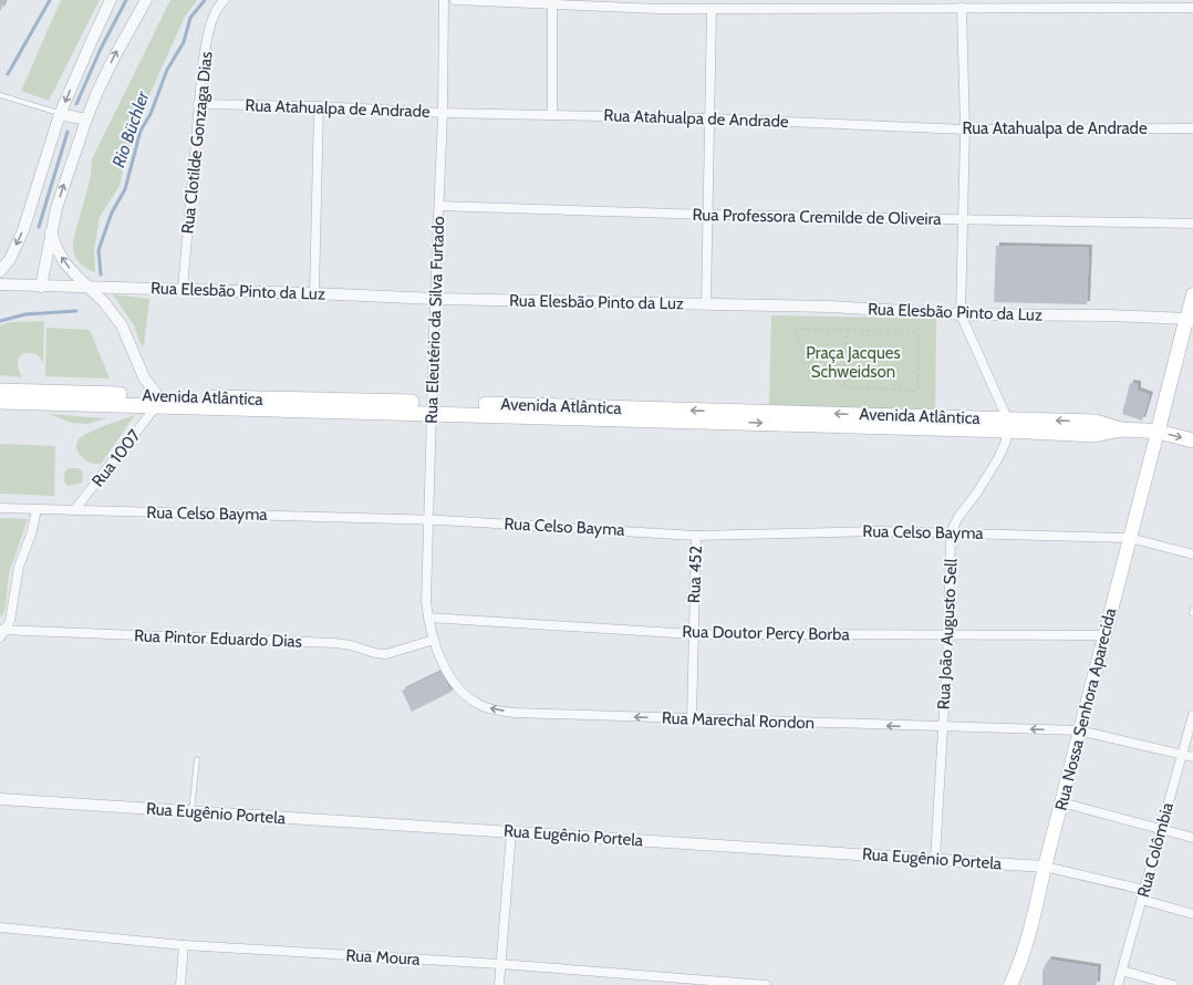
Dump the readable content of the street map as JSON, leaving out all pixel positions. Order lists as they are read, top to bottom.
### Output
{
  "streets": {
    "main road": ["Avenida Atlântica", "Rua Nossa Senhora Aparecida"],
    "street": [
      "Rua Atahualpa de Andrade",
      "Rua Clotilde Gonzaga Dias",
      "Rua Professora Cremilde de Oliveira",
      "Rua Elesbão Pinto da Luz",
      "Rua Eleutério da Silva Furtado",
      "Rua 1007",
      "Rua Celso Bayma",
      "Rua 452",
      "Rua Doutor Percy Borba",
      "Rua João Augusto Sell",
      "Rua Pintor Eduardo Dias",
      "Rua Marechal Rondon",
      "Rua Eugênio Portela",
      "Rua Colômbia",
      "Rua Moura"
    ]
  },
  "crossings": [
    ["Rua Atahualpa de Andrade", "Rua Clotilde Gonzaga Dias"],
    ["Rua Atahualpa de Andrade", "Rua Eleutério da Silva Furtado"],
    ["Rua Clotilde Gonzaga Dias", "Rua Elesbão Pinto da Luz"],
    ["Rua Professora Cremilde de Oliveira", "Rua Eleutério da Silva Furtado"],
    ["Rua Elesbão Pinto da Luz", "Rua Eleutério da Silva Furtado"],
    ["Rua Eleutério da Silva Furtado", "Avenida Atlântica"],
    ["Rua Eleutério da Silva Furtado", "Rua Celso Bayma"],
    ["Rua Eleutério da Silva Furtado", "Rua Doutor Percy Borba"],
    ["Rua Eleutério da Silva Furtado", "Rua Pintor Eduardo Dias"],
    ["Rua Eleutério da Silva Furtado", "Rua Marechal Rondon"],
    ["Avenida Atlântica", "Rua 1007"],
    ["Avenida Atlântica", "Rua João Augusto Sell"],
    ["Avenida Atlântica", "Rua Nossa Senhora Aparecida"],
    ["Rua 1007", "Rua Celso Bayma"],
    ["Rua Celso Bayma", "Rua 452"],
    ["Rua Celso Bayma", "Rua João Augusto Sell"],
    ["Rua Celso Bayma", "Rua Nossa Senhora Aparecida"],
    ["Rua 452", "Rua Doutor Percy Borba"],
    ["Rua 452", "Rua Marechal Rondon"],
    ["Rua Doutor Percy Borba", "Rua João Augusto Sell"],
    ["Rua Doutor Percy Borba", "Rua Nossa Senhora Aparecida"],
    ["Rua João Augusto Sell", "Rua Marechal Rondon"],
    ["Rua João Augusto Sell", "Rua Eugênio Portela"],
    ["Rua Pintor Eduardo Dias", "Rua Marechal Rondon"],
    ["Rua Nossa Senhora Aparecida", "Rua Marechal Rondon"],
    ["Rua Nossa Senhora Aparecida", "Rua Eugênio Portela"],
    ["Rua Marechal Rondon", "Rua Colômbia"],
    ["Rua Eugênio Portela", "Rua Colômbia"]
  ],
  "one_way": ["Rua Marechal Rondon"],
  "water": ["Rio Büchler"],
  "parks": ["Praça Jacques Schweidson"]
}
